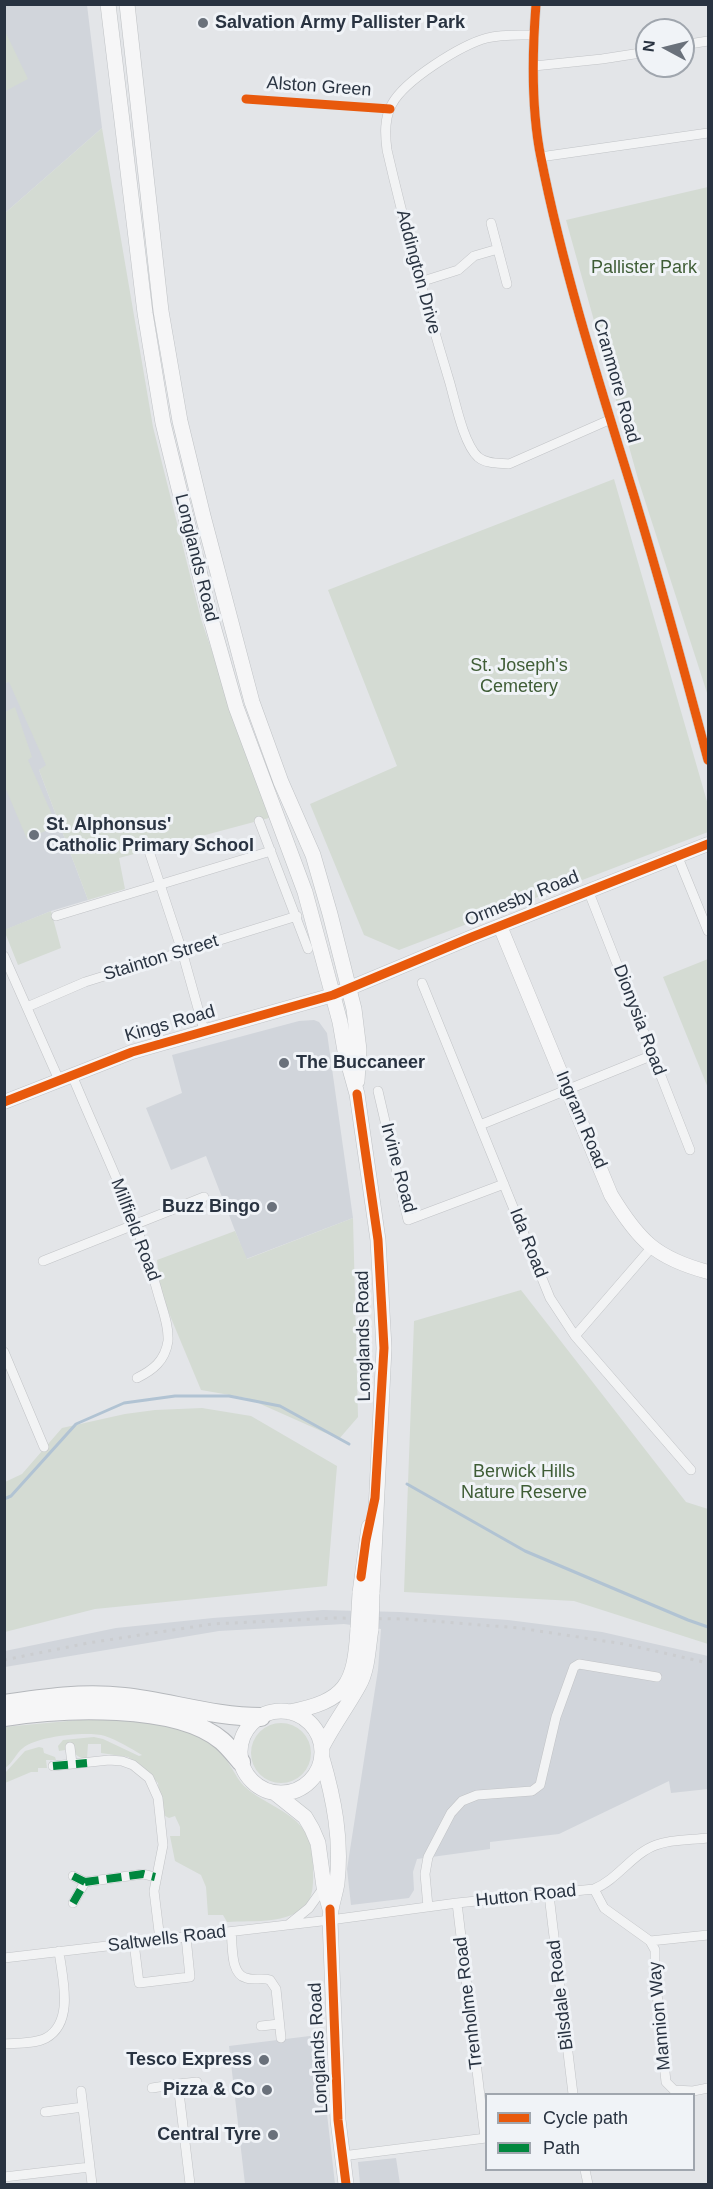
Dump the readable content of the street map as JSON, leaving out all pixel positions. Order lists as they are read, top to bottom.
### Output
{
  "streets": {
    "main road": ["Longlands Road"],
    "street": [
      "Addington Drive",
      "Cranmore Road",
      "Ormesby Road",
      "Stainton Street",
      "Dionysia Road",
      "Kings Road",
      "Ingram Road",
      "Irvine Road",
      "Millfield Road",
      "Ida Road",
      "Hutton Road",
      "Saltwells Road",
      "Bilsdale Road",
      "Trenholme Road",
      "Mannion Way"
    ],
    "cycle path": ["Alston Green"]
  },
  "crossings": [
    ["Addington Drive", "Cranmore Road"],
    ["Longlands Road", "Ormesby Road"],
    ["Longlands Road", "Kings Road"],
    ["Longlands Road", "Hutton Road"],
    ["Longlands Road", "Saltwells Road"],
    ["Ormesby Road", "Dionysia Road"],
    ["Ormesby Road", "Kings Road"],
    ["Ormesby Road", "Ingram Road"],
    ["Stainton Street", "Millfield Road"],
    ["Kings Road", "Millfield Road"],
    ["Irvine Road", "Ida Road"],
    ["Hutton Road", "Saltwells Road"],
    ["Hutton Road", "Bilsdale Road"],
    ["Hutton Road", "Trenholme Road"]
  ],
  "parks": ["Pallister Park", "St. Joseph's Cemetery", "Berwick Hills Nature Reserve"],
  "places": [
    "Salvation Army Pallister Park",
    "St. Alphonsus' Catholic Primary School",
    "The Buccaneer",
    "Buzz Bingo",
    "Tesco Express",
    "Pizza & Co",
    "Central Tyre"
  ],
  "legend": ["Cycle path", "Path"],
  "north": "left"
}
